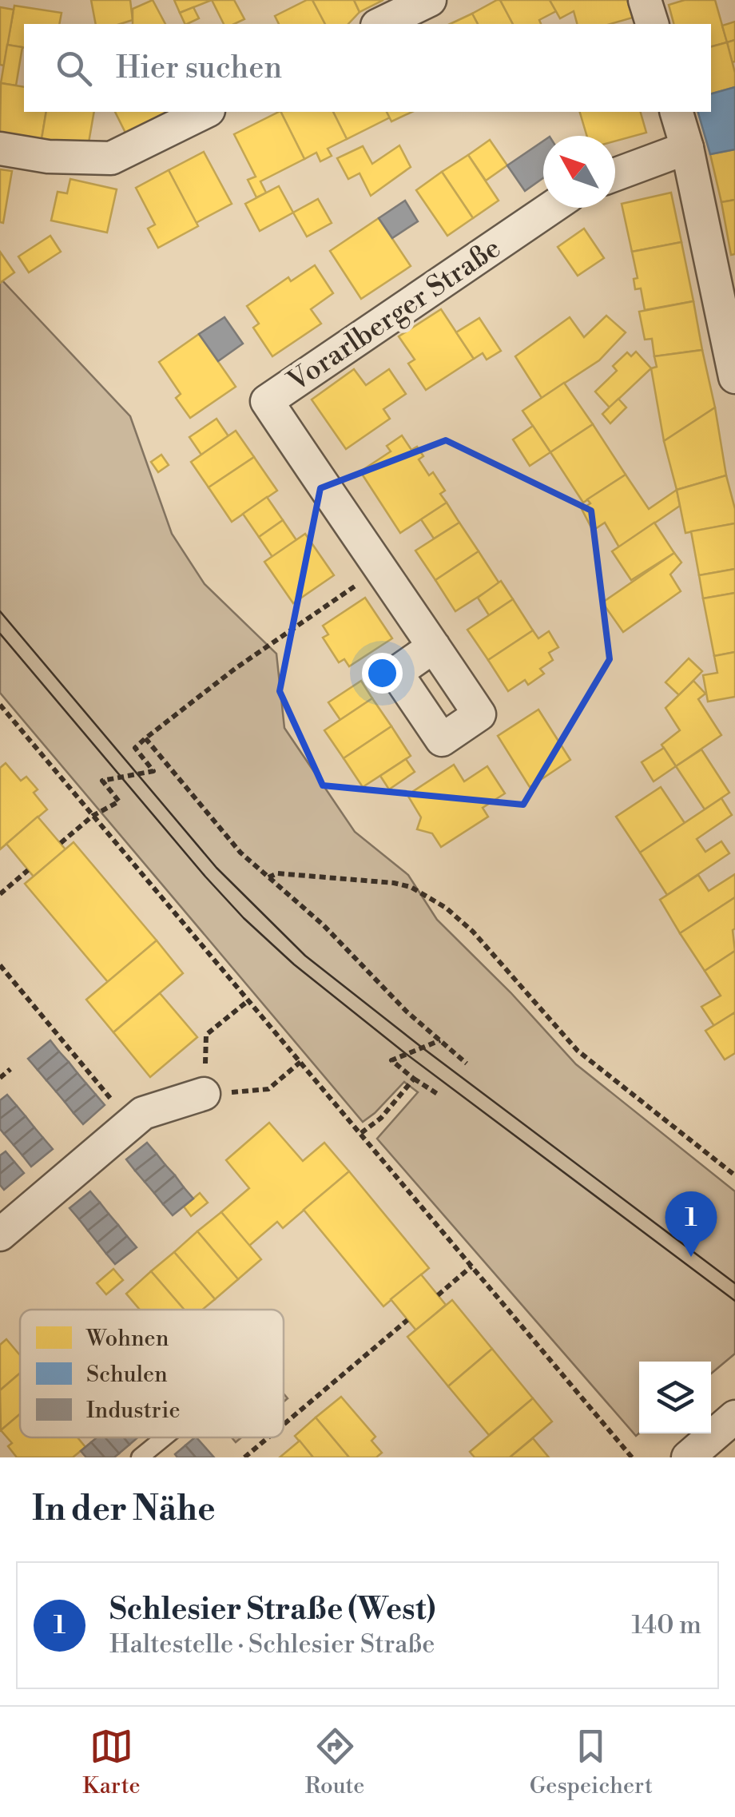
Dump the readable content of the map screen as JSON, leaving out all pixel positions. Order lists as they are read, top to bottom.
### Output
{
  "streets": {
    "street": ["Vorarlberger Straße"]
  },
  "legend": ["Wohnen", "Schulen", "Industrie"],
  "north": "top left",
  "page": {
    "search": "Hier suchen",
    "pins": "1",
    "heading": "In der Nähe",
    "list": [
      {
        "mark": "1",
        "name": "Schlesier Straße (West)",
        "note": "Haltestelle · Schlesier Straße",
        "value": "140 m"
      }
    ],
    "nav": ["Karte", "Route", "Gespeichert"]
  }
}
